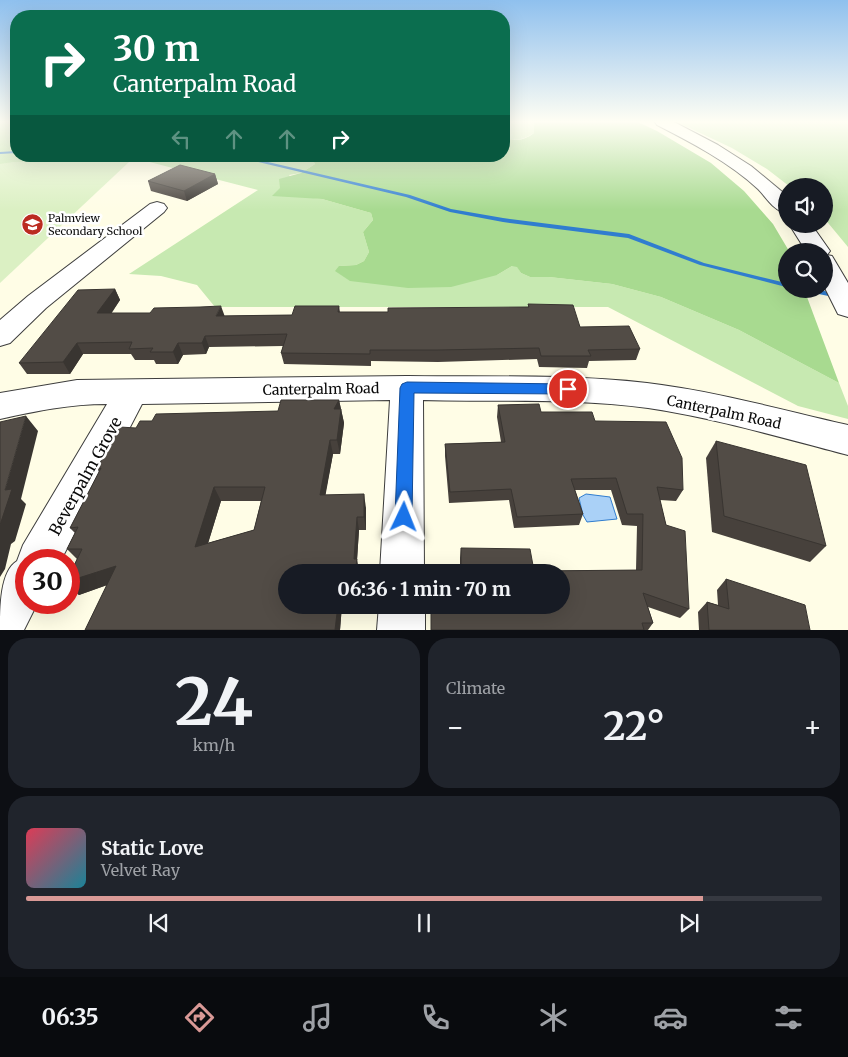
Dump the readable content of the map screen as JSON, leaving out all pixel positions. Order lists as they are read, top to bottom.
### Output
{
  "streets": {
    "street": ["Canterpalm Road", "Beverpalm Grove"]
  },
  "crossings": [
    ["Canterpalm Road", "Beverpalm Grove"]
  ],
  "places": {
    "school or university": ["Palmview Secondary School"]
  },
  "page": {
    "turn": ["30 m", "Canterpalm Road"],
    "limit": "30",
    "trip": "06:36 · 1 min · 70 m",
    "tile": [
      ["24", "km/h"],
      "Climate"
    ],
    "heat": ["−", "22°", "+"],
    "song": ["Static Love", "Velvet Ray"],
    "tabs": "06:35"
  }
}
